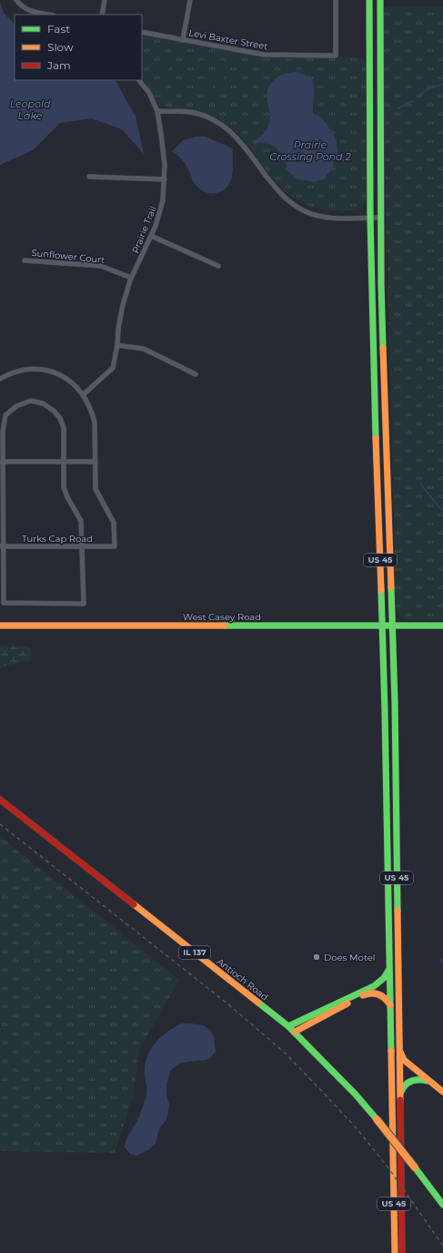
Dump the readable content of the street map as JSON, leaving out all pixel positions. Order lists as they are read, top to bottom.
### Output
{
  "streets": {
    "main road": [
      "US 45",
      "West Casey Road",
      "IL 137",
      "Antioch Road"
    ],
    "street": [
      "Levi Baxter Street",
      "Prairie Trail",
      "Sunflower Court",
      "Turks Cap Road"
    ]
  },
  "crossings": [
    ["Prairie Trail", "Sunflower Court"],
    ["US 45", "West Casey Road"]
  ],
  "water": ["Leopold Lake", "Prairie Crossing Pond 2"],
  "places": ["Does Motel"],
  "legend": ["Fast", "Slow", "Jam"]
}
